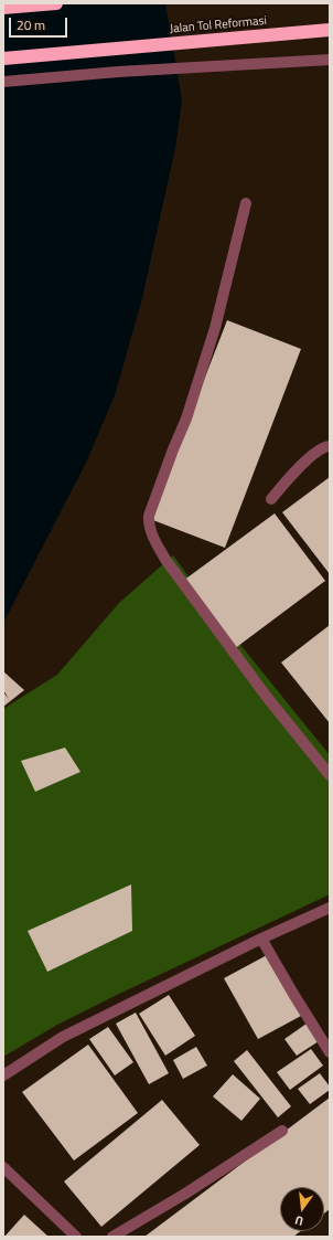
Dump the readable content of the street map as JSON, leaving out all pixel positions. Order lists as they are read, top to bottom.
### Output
{
  "streets": {
    "highway": ["Jalan Tol Reformasi"]
  },
  "scale_bar": "20 m",
  "north": "bottom"
}
